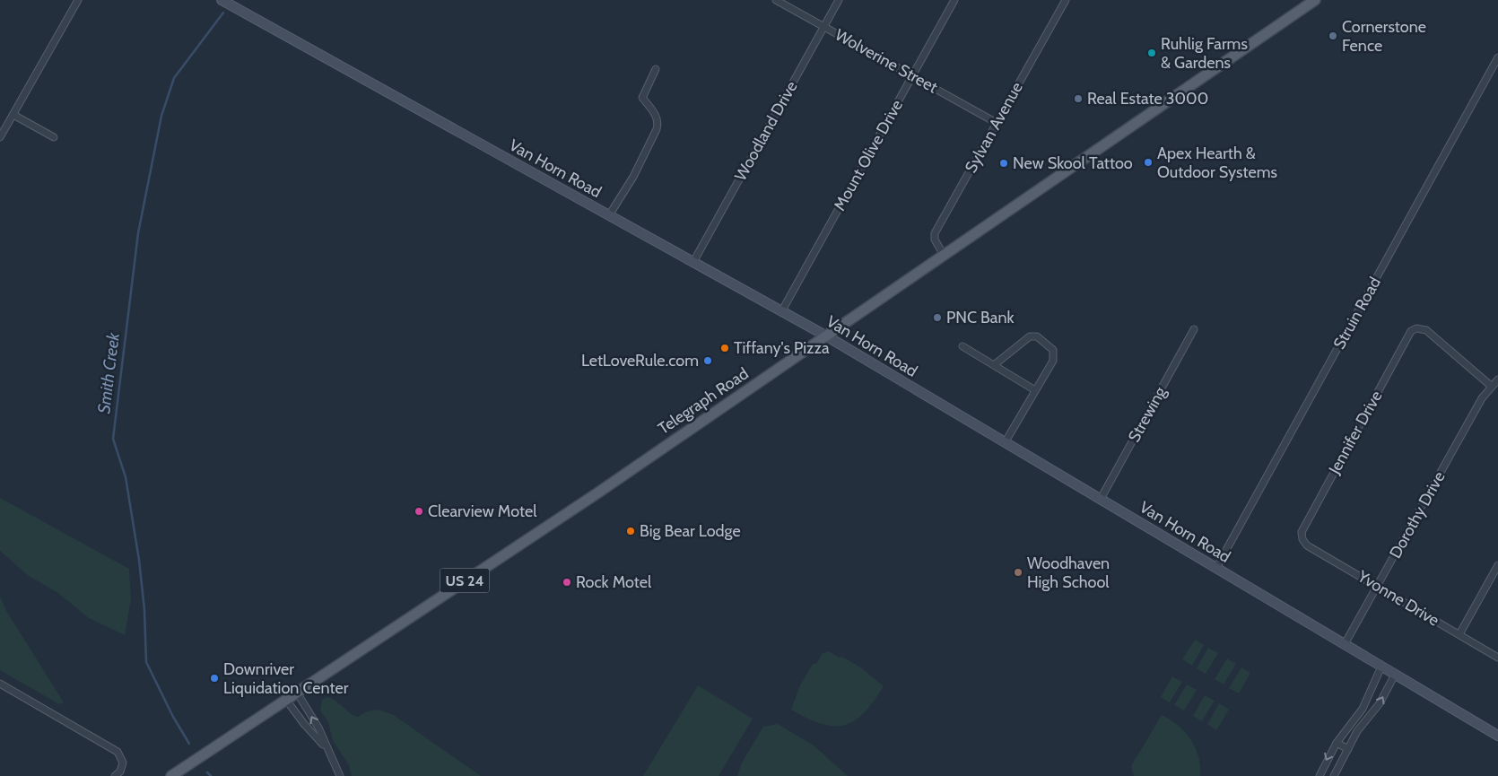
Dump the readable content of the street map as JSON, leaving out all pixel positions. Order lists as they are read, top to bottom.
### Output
{
  "streets": {
    "main road": ["Van Horn Road", "Telegraph Road", "US 24"],
    "street": [
      "Wolverine Street",
      "Sylvan Avenue",
      "Woodland Drive",
      "Mount Olive Drive",
      "Struin Road",
      "Strewing",
      "Jennifer Drive",
      "Dorothy Drive",
      "Yvonne Drive"
    ]
  },
  "crossings": [
    ["Wolverine Street", "Sylvan Avenue"],
    ["Wolverine Street", "Woodland Drive"],
    ["Wolverine Street", "Mount Olive Drive"],
    ["Sylvan Avenue", "Telegraph Road"],
    ["Woodland Drive", "Van Horn Road"],
    ["Mount Olive Drive", "Van Horn Road"],
    ["Van Horn Road", "Struin Road"],
    ["Van Horn Road", "Telegraph Road"],
    ["Van Horn Road", "Strewing"],
    ["Van Horn Road", "Dorothy Drive"],
    ["Jennifer Drive", "Dorothy Drive"],
    ["Jennifer Drive", "Yvonne Drive"],
    ["Dorothy Drive", "Yvonne Drive"]
  ],
  "water": ["Smith Creek"],
  "places": [
    "Cornerstone Fence",
    "Ruhlig Farms & Gardens",
    "Real Estate 3000",
    "Apex Hearth & Outdoor Systems",
    "New Skool Tattoo",
    "PNC Bank",
    "Tiffany's Pizza",
    "LetLoveRule.com",
    "Clearview Motel",
    "Big Bear Lodge",
    "Woodhaven High School",
    "Rock Motel",
    "Downriver Liquidation Center"
  ]
}
